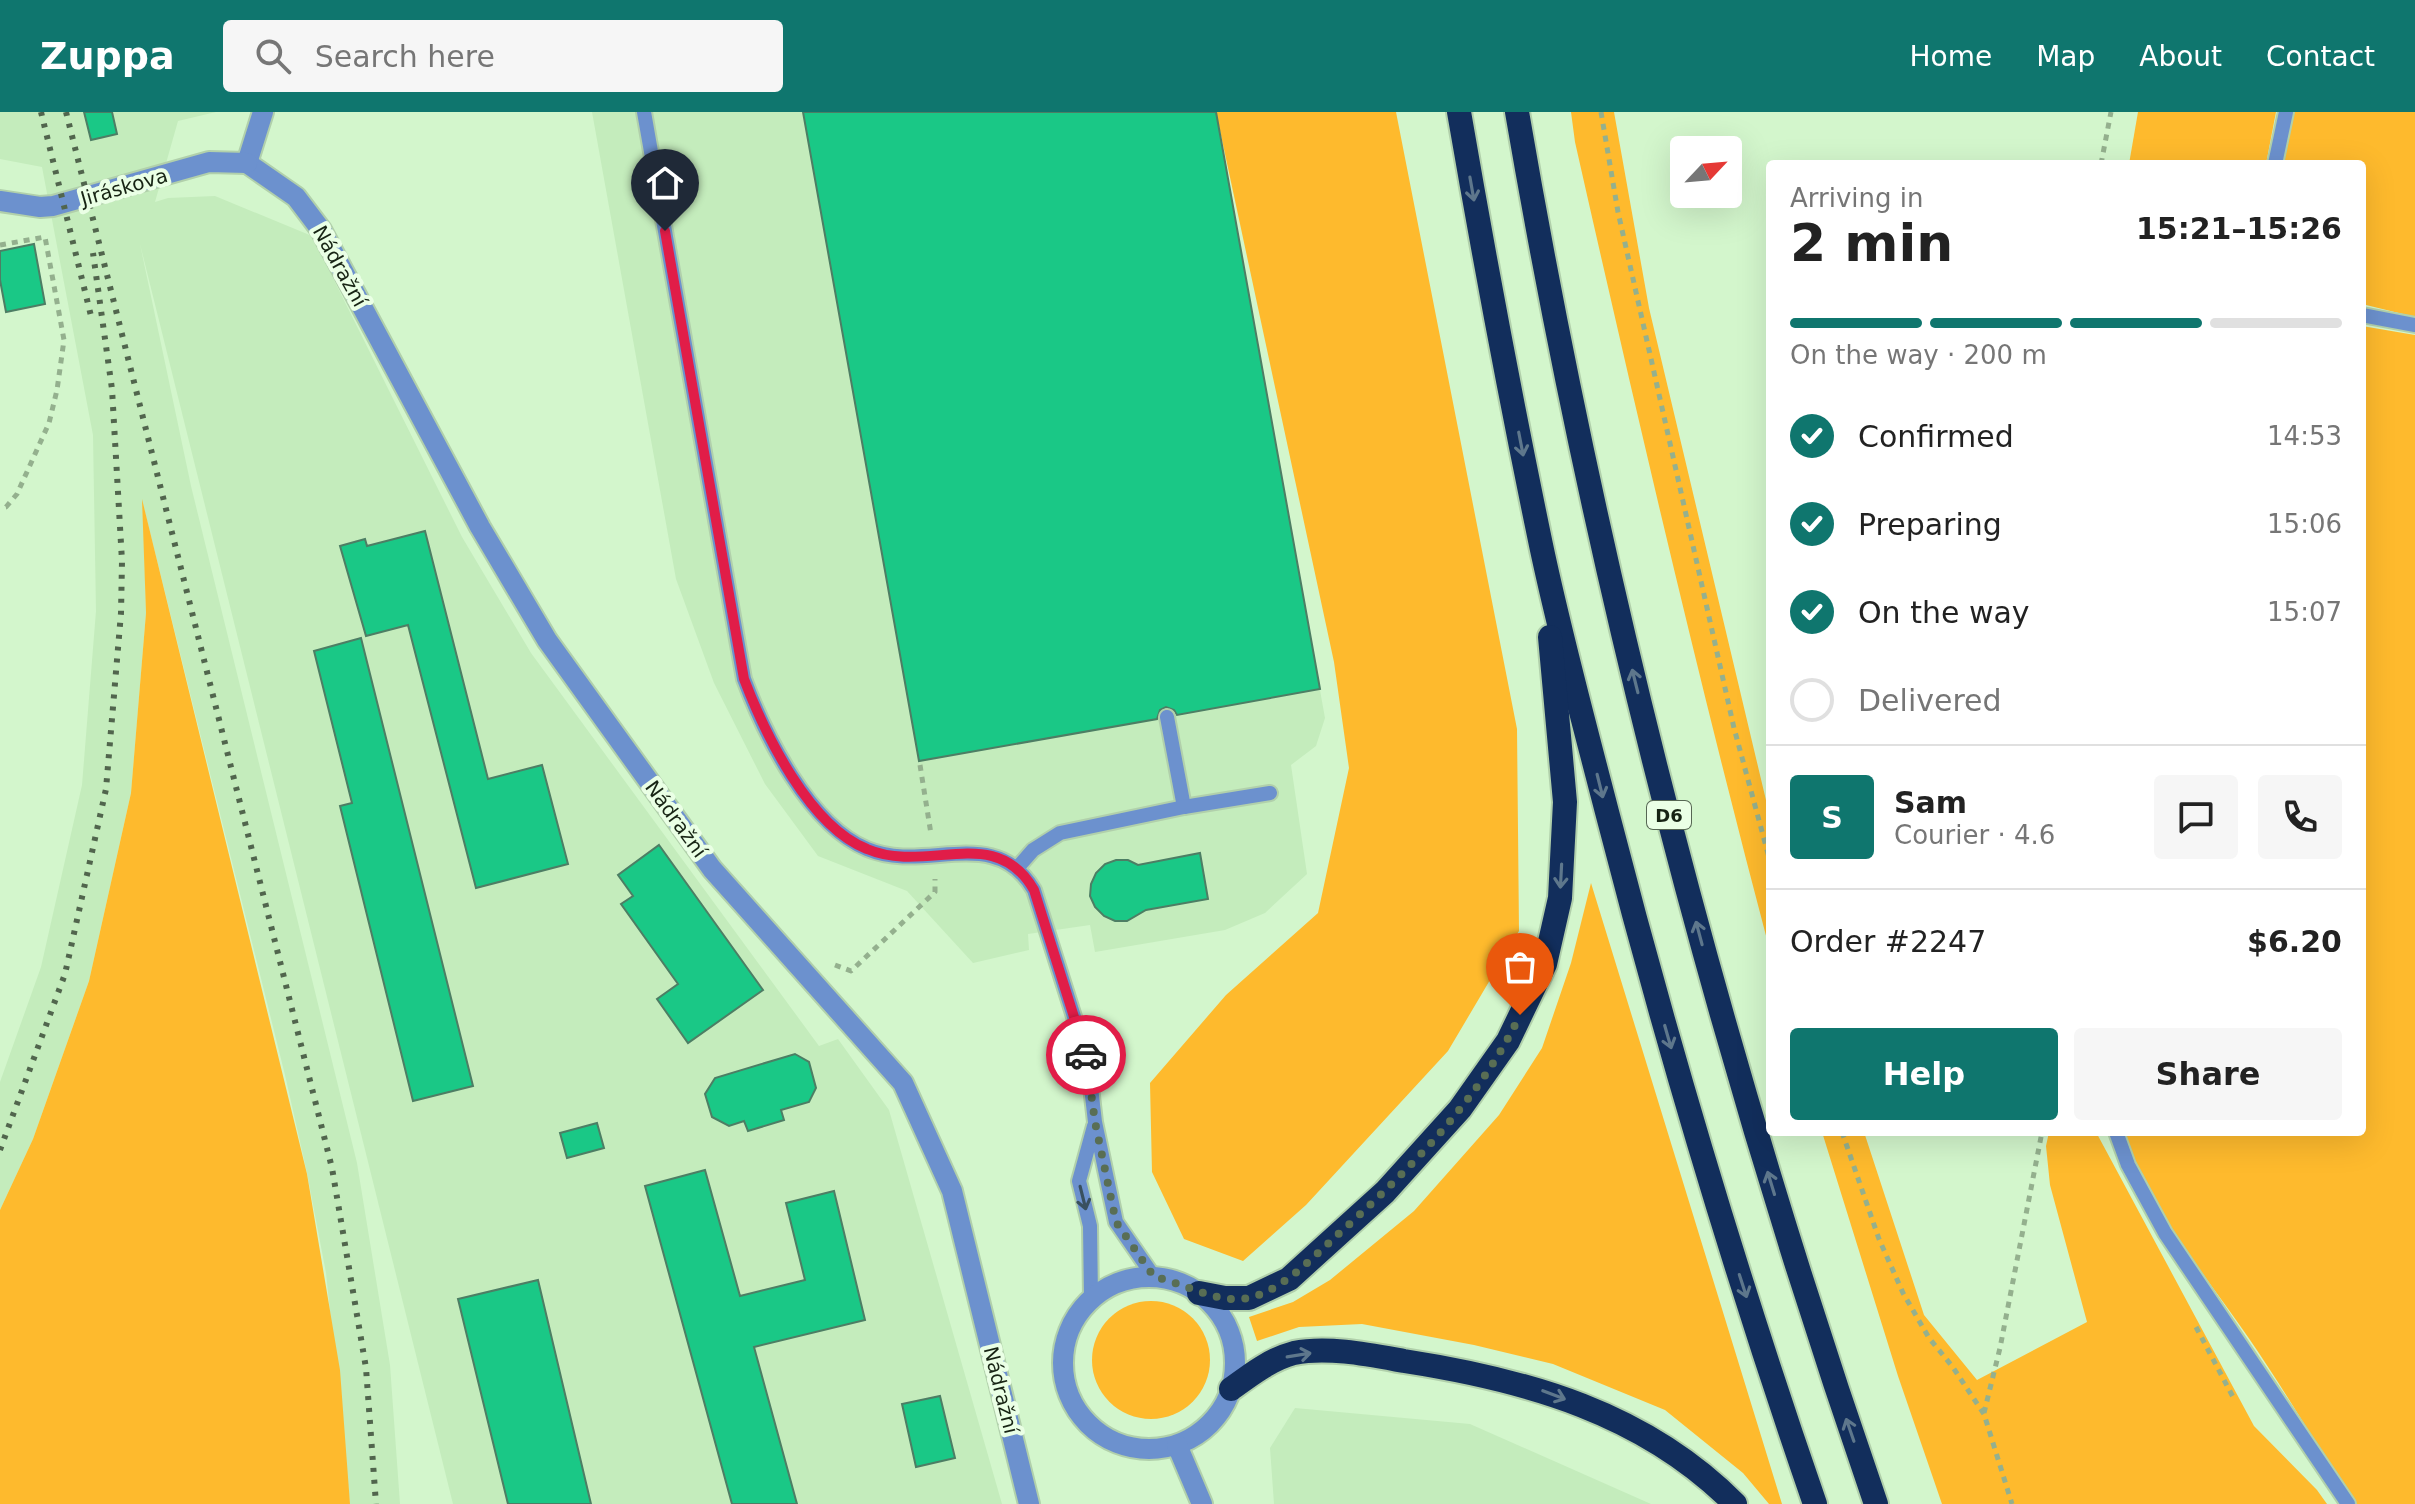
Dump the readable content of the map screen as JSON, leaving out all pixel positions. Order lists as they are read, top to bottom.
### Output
{
  "streets": {
    "highway": ["D6"],
    "street": ["Jiráskova", "Nádražní"]
  },
  "crossings": [
    ["Jiráskova", "Nádražní"]
  ],
  "north": "top right",
  "page": {
    "header": "Zuppa",
    "search": "Search here",
    "nav": [
      "Home",
      "Map",
      "About",
      "Contact"
    ],
    "heading": ["2 min", "Arriving in", "15:21–15:26"],
    "panel": [
      "Sam",
      "Courier · 4.6",
      "Order #2247",
      "$6.20"
    ],
    "bar": "On the way · 200 m",
    "list": [
      ["Confirmed", "14:53"],
      ["Preparing", "15:06"],
      ["On the way", "15:07"],
      "Delivered"
    ],
    "round": "S",
    "buttons": ["Help", "Share"]
  }
}
